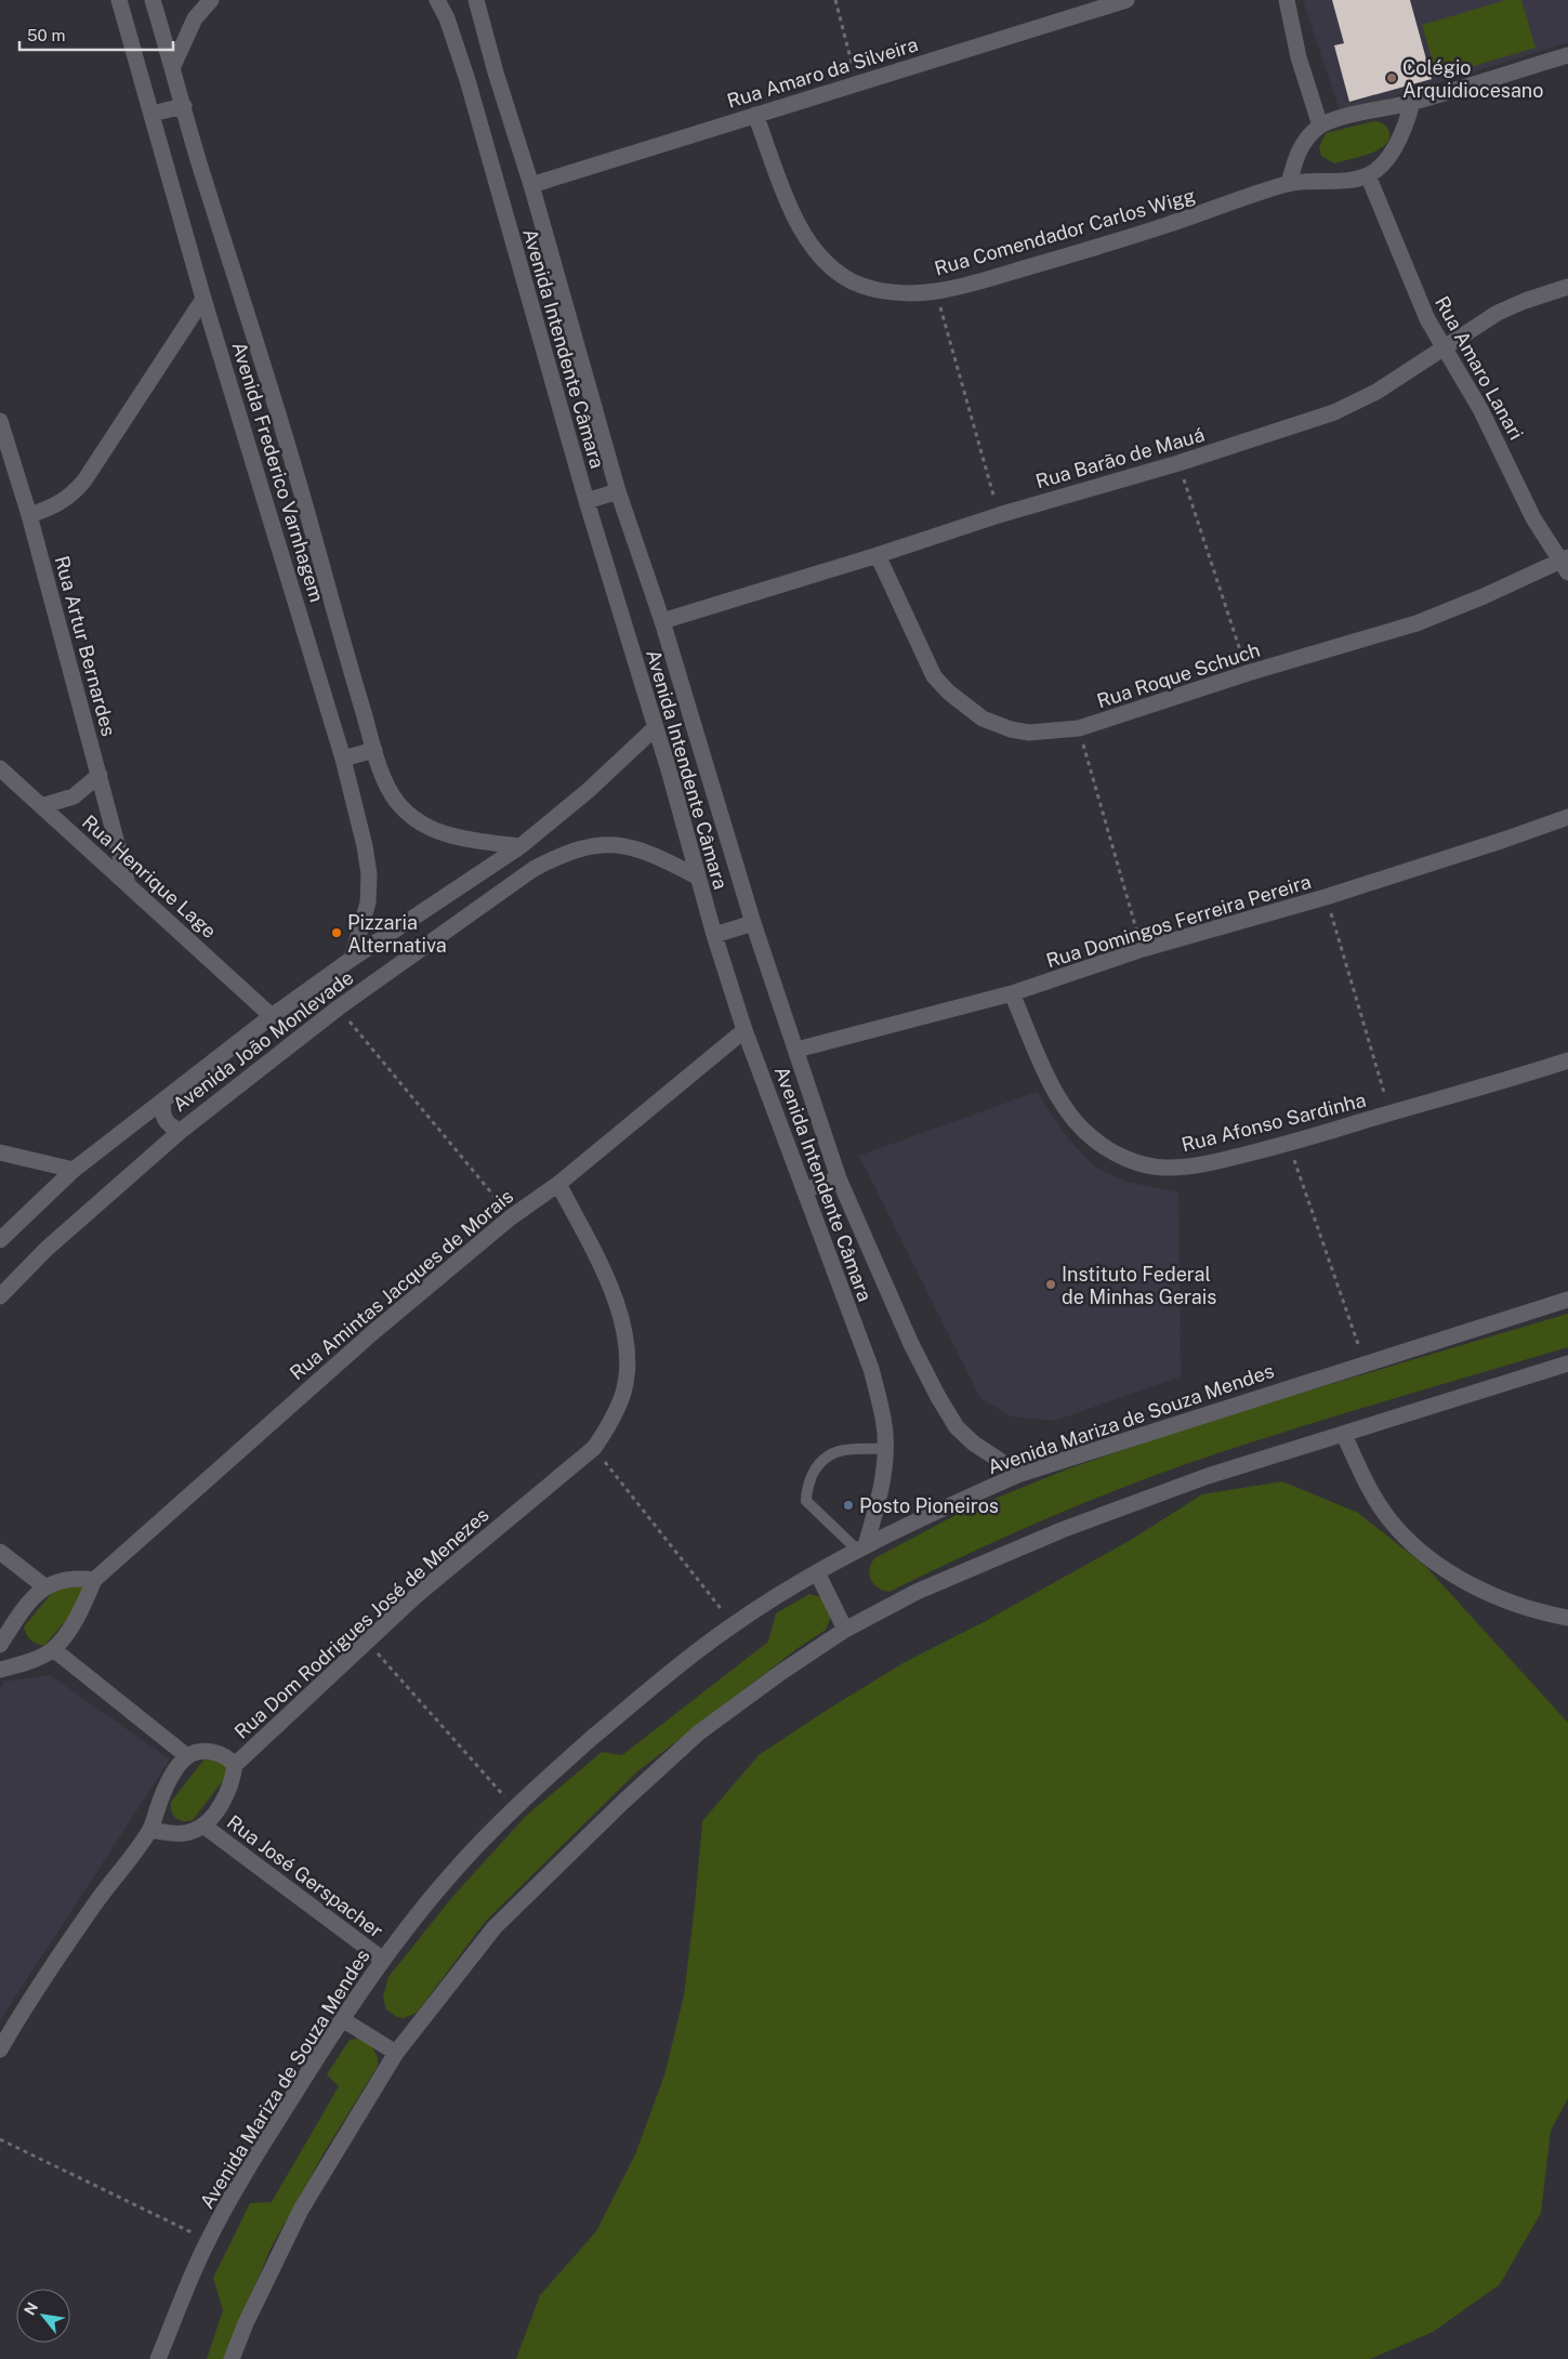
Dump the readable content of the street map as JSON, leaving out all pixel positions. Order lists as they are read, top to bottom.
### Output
{
  "streets": {
    "street": [
      "Rua Amaro da Silveira",
      "Rua Comendador Carlos Wigg",
      "Avenida Intendente Câmara",
      "Rua Amaro Lanari",
      "Rua Barão de Mauá",
      "Avenida Frederico Varnhagem",
      "Rua Artur Bernardes",
      "Rua Roque Schuch",
      "Rua Henrique Lage",
      "Rua Domingos Ferreira Pereira",
      "Avenida João Monlevade",
      "Rua Afonso Sardinha",
      "Rua Amintas Jacques de Morais",
      "Avenida Mariza de Souza Mendes",
      "Rua Dom Rodrigues José de Menezes",
      "Rua José Gerspacher"
    ]
  },
  "crossings": [
    ["Rua Amaro da Silveira", "Rua Comendador Carlos Wigg"],
    ["Rua Amaro da Silveira", "Avenida Intendente Câmara"],
    ["Rua Comendador Carlos Wigg", "Rua Amaro Lanari"],
    ["Avenida Intendente Câmara", "Rua Barão de Mauá"],
    ["Avenida Intendente Câmara", "Rua Domingos Ferreira Pereira"],
    ["Avenida Intendente Câmara", "Avenida João Monlevade"],
    ["Avenida Intendente Câmara", "Rua Amintas Jacques de Morais"],
    ["Avenida Intendente Câmara", "Avenida Mariza de Souza Mendes"],
    ["Rua Amaro Lanari", "Rua Barão de Mauá"],
    ["Rua Amaro Lanari", "Rua Roque Schuch"],
    ["Rua Barão de Mauá", "Rua Roque Schuch"],
    ["Avenida Frederico Varnhagem", "Avenida João Monlevade"],
    ["Rua Artur Bernardes", "Rua Henrique Lage"],
    ["Rua Henrique Lage", "Avenida João Monlevade"],
    ["Rua Domingos Ferreira Pereira", "Rua Afonso Sardinha"],
    ["Rua Amintas Jacques de Morais", "Rua Dom Rodrigues José de Menezes"],
    ["Avenida Mariza de Souza Mendes", "Rua José Gerspacher"],
    ["Rua Dom Rodrigues José de Menezes", "Rua José Gerspacher"]
  ],
  "places": [
    "Colégio Arquidiocesano",
    "Pizzaria Alternativa",
    "Instituto Federal de Minhas Gerais",
    "Posto Pioneiros"
  ],
  "scale_bar": "50 m",
  "north": "top left"
}
